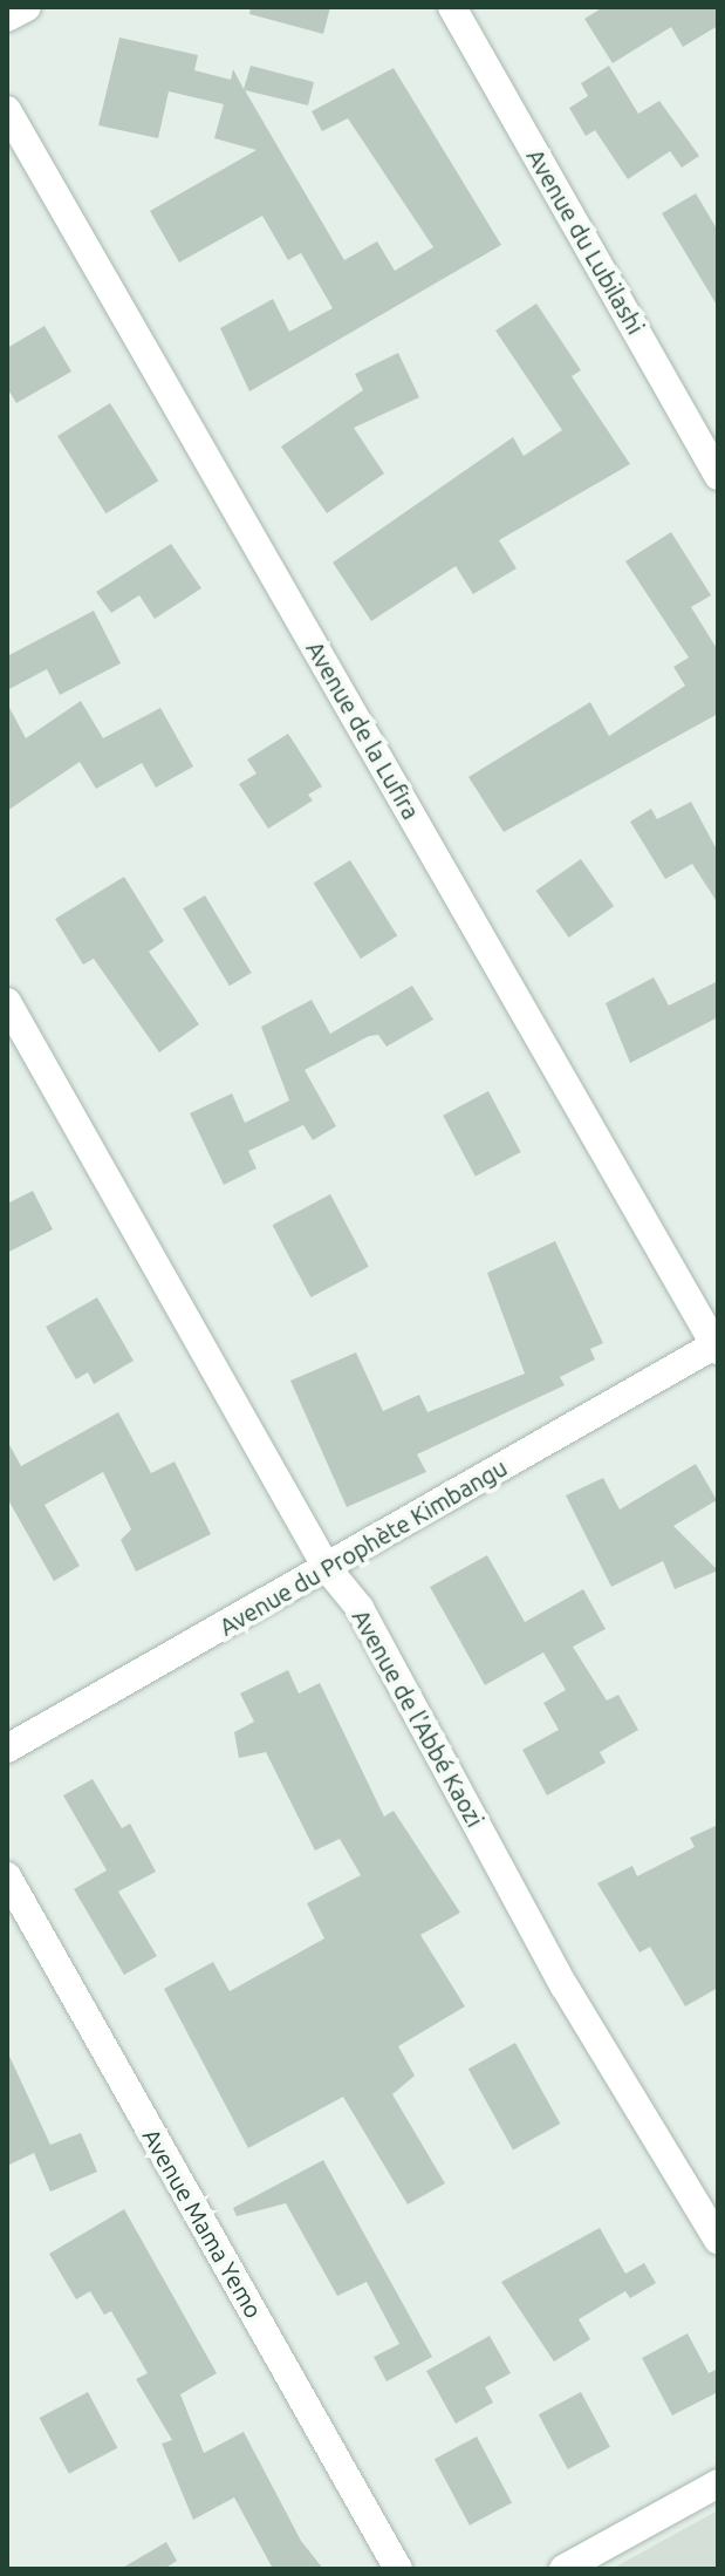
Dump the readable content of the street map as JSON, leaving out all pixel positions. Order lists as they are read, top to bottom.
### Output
{
  "streets": {
    "street": [
      "Avenue du Lubilashi",
      "Avenue de la Lufira",
      "Avenue du Prophète Kimbangu",
      "Avenue de l'Abbé Kaozi",
      "Avenue Mama Yemo"
    ]
  },
  "crossings": [
    ["Avenue de la Lufira", "Avenue du Prophète Kimbangu"],
    ["Avenue du Prophète Kimbangu", "Avenue de l'Abbé Kaozi"]
  ]
}
